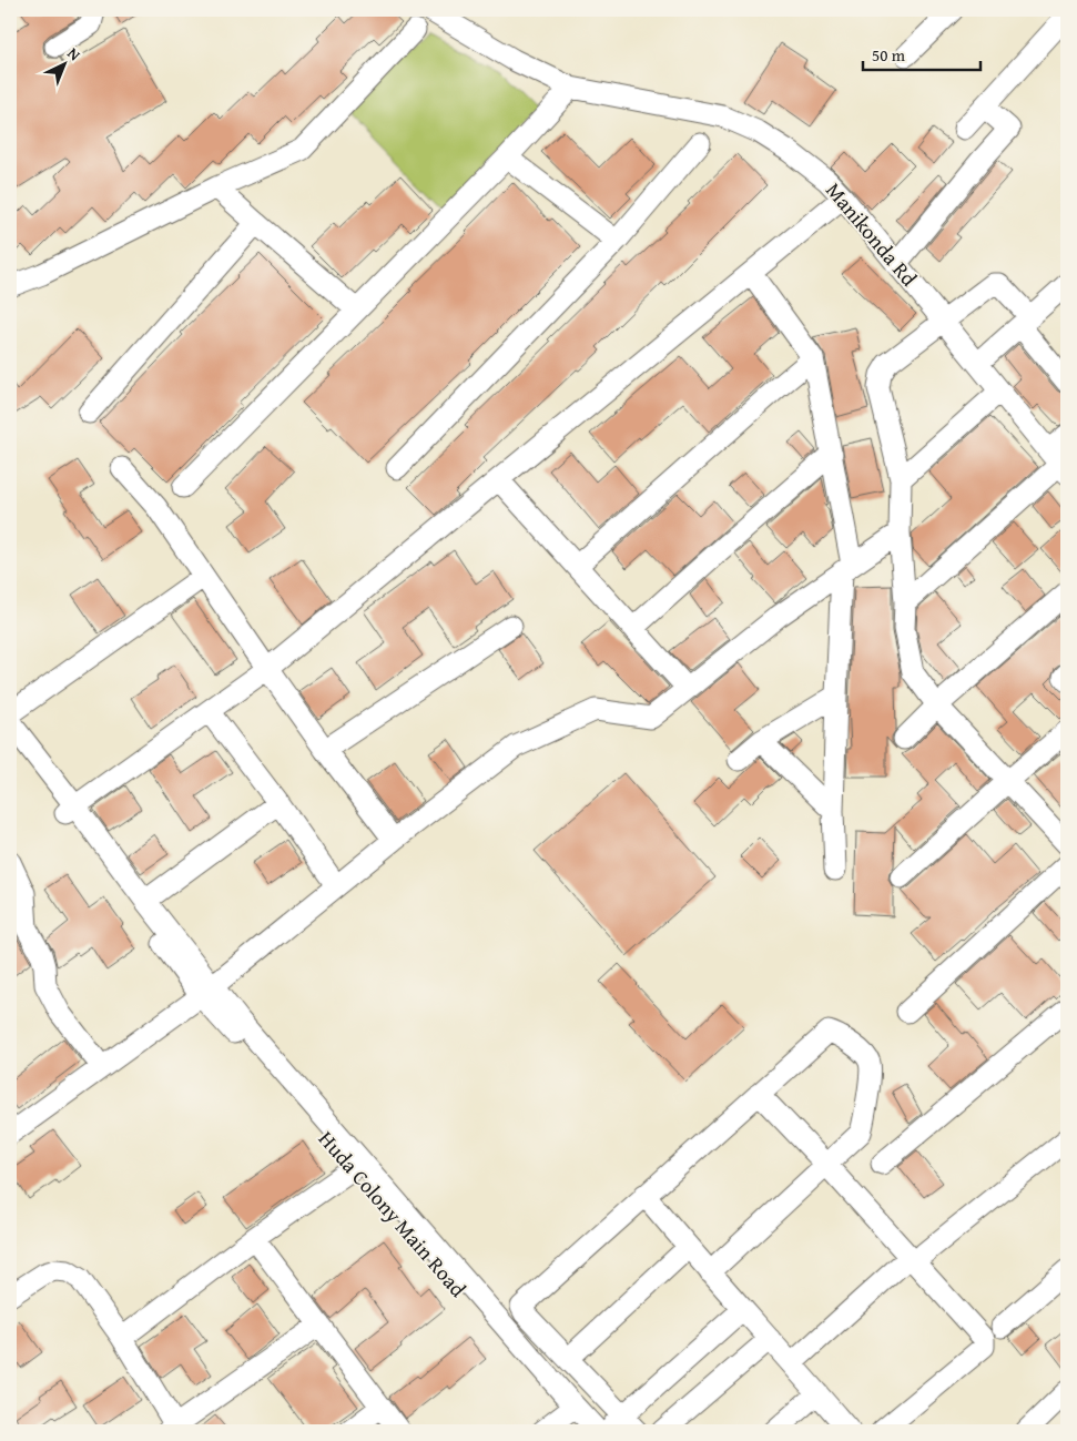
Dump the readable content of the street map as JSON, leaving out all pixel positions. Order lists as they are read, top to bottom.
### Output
{
  "streets": {
    "street": ["Manikonda Rd", "Huda Colony Main Road"]
  },
  "scale_bar": "50 m",
  "north": "top right"
}
